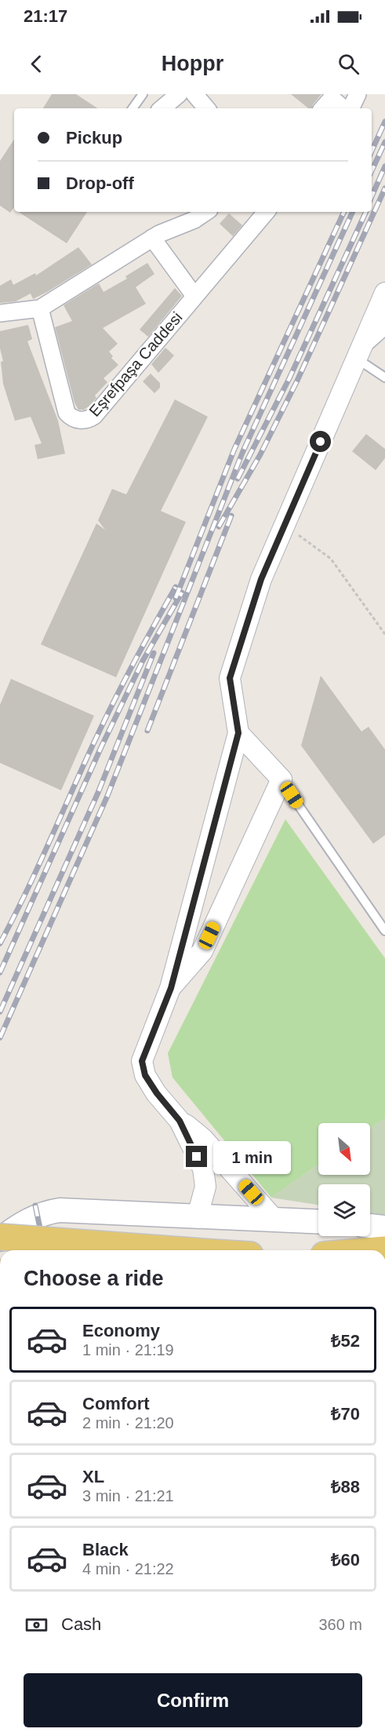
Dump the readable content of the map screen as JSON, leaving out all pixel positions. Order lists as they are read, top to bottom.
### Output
{
  "streets": {
    "street": ["Eşrefpaşa Caddesi"]
  },
  "north": "bottom right",
  "page": {
    "status": "21:17",
    "header": "Hoppr",
    "banner": ["Pickup", "Drop-off"],
    "bubble": "1 min",
    "heading": "Choose a ride",
    "list": [
      {
        "name": "Economy",
        "note": "1 min · 21:19",
        "value": "₺52"
      },
      {
        "name": "Comfort",
        "note": "2 min · 21:20",
        "value": "₺70"
      },
      {
        "name": "XL",
        "note": "3 min · 21:21",
        "value": "₺88"
      },
      {
        "name": "Black",
        "note": "4 min · 21:22",
        "value": "₺60"
      }
    ],
    "pay": ["Cash", "360 m"],
    "buttons": "Confirm"
  }
}
